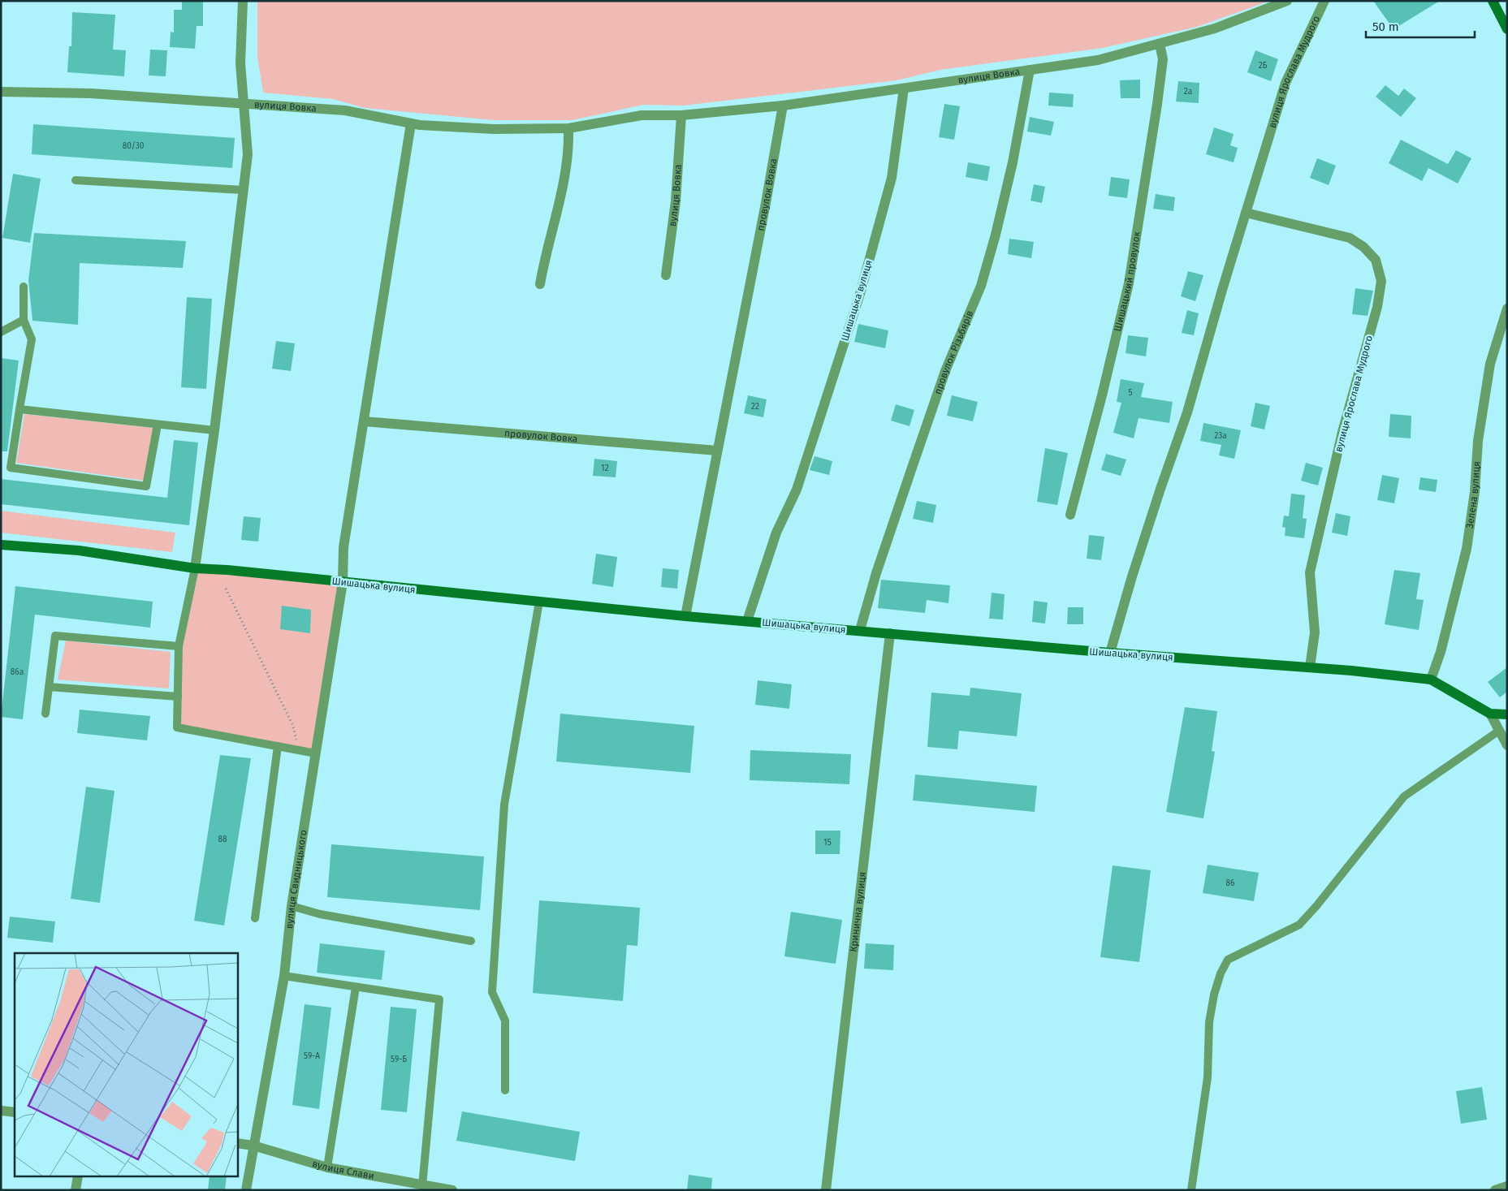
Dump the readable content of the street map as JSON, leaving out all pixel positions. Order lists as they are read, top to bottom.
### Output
{
  "streets": {
    "street": [
      "вулиця Ярослава Мудрого",
      "вулиця Вовка",
      "провулок Вовка",
      "Шишацький провулок",
      "Шишацька вулиця",
      "провулок Різьбярів",
      "Зелена вулиця",
      "вулиця Свидницького",
      "Кринична вулиця",
      "вулиця Слави"
    ]
  },
  "crossings": [
    ["вулиця Ярослава Мудрого", "Шишацька вулиця"],
    ["вулиця Вовка", "провулок Вовка"],
    ["вулиця Вовка", "Шишацький провулок"],
    ["вулиця Вовка", "Шишацька вулиця"],
    ["вулиця Вовка", "провулок Різьбярів"],
    ["вулиця Вовка", "вулиця Свидницького"],
    ["провулок Вовка", "Шишацька вулиця"],
    ["провулок Вовка", "вулиця Свидницького"],
    ["Шишацька вулиця", "провулок Різьбярів"],
    ["Шишацька вулиця", "Зелена вулиця"],
    ["Шишацька вулиця", "вулиця Свидницького"],
    ["Шишацька вулиця", "Кринична вулиця"],
    ["вулиця Свидницького", "вулиця Слави"]
  ],
  "house_numbers": [
    "2Б",
    "2а",
    "80/30",
    "5",
    "22",
    "23а",
    "12",
    "86а",
    "88",
    "15",
    "86",
    "59-А",
    "59-Б"
  ],
  "scale_bar": "50 m"
}
